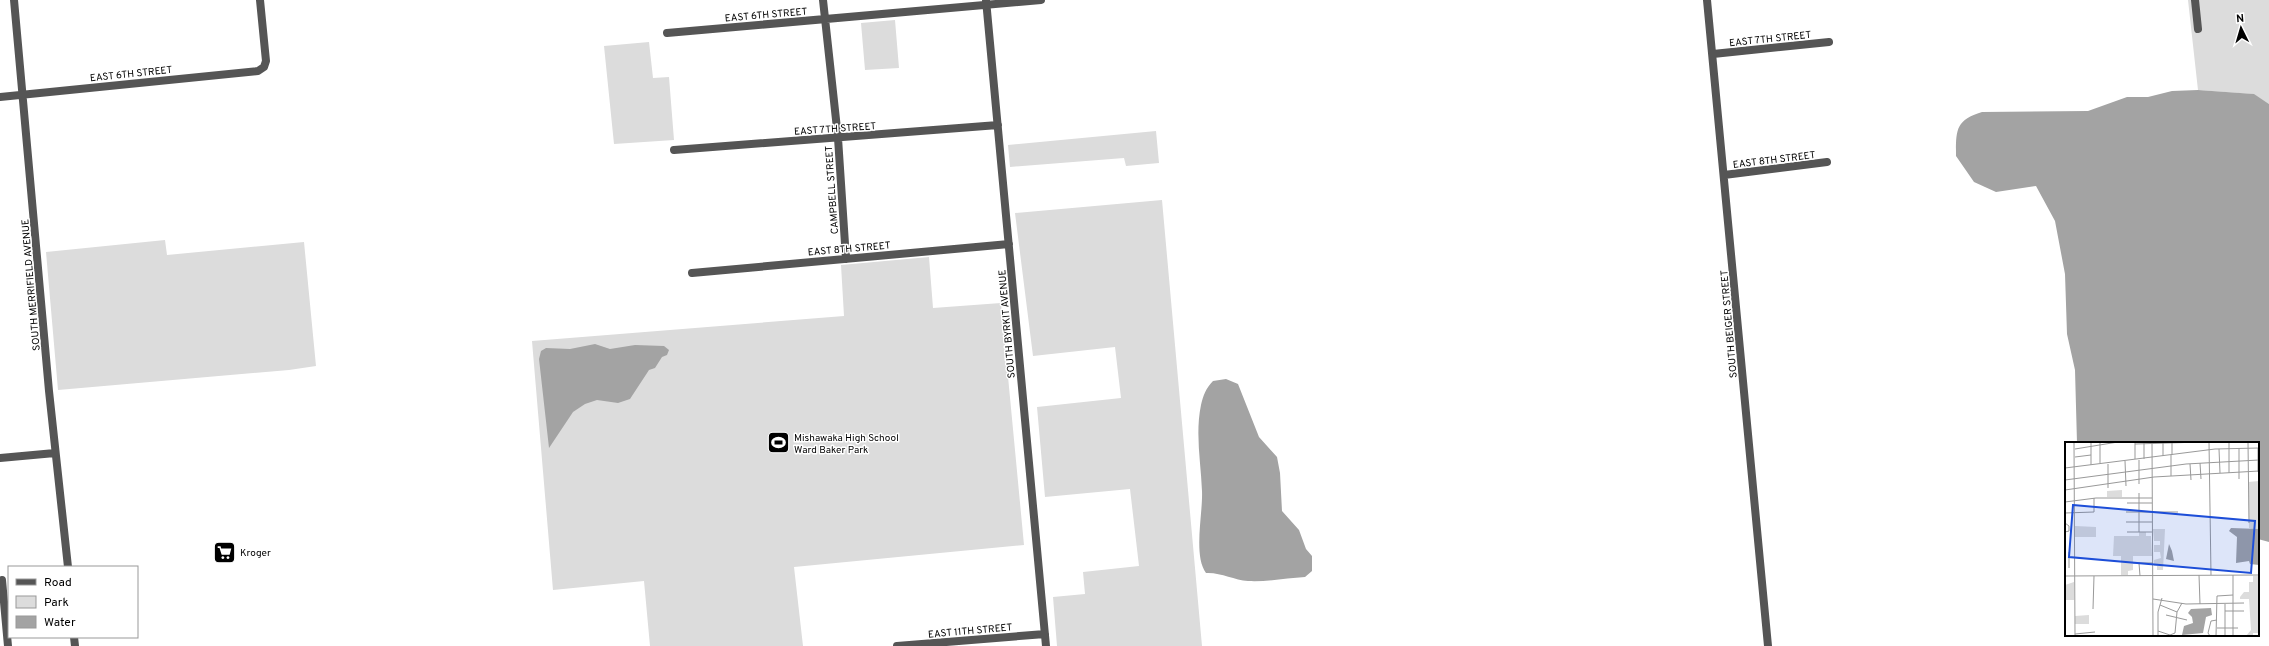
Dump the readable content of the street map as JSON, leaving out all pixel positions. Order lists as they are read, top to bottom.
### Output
{
  "streets": {
    "street": [
      "EAST 6TH STREET",
      "EAST 7TH STREET",
      "EAST 8TH STREET",
      "CAMPBELL STREET",
      "SOUTH MERRIFIELD AVENUE",
      "SOUTH BYRKIT AVENUE",
      "SOUTH BEIGER STREET",
      "EAST 11TH STREET"
    ]
  },
  "crossings": [
    ["EAST 6TH STREET", "CAMPBELL STREET"],
    ["EAST 6TH STREET", "SOUTH MERRIFIELD AVENUE"],
    ["EAST 6TH STREET", "SOUTH BYRKIT AVENUE"],
    ["EAST 7TH STREET", "CAMPBELL STREET"],
    ["EAST 7TH STREET", "SOUTH BYRKIT AVENUE"],
    ["EAST 7TH STREET", "SOUTH BEIGER STREET"],
    ["EAST 8TH STREET", "CAMPBELL STREET"],
    ["EAST 8TH STREET", "SOUTH BYRKIT AVENUE"],
    ["EAST 8TH STREET", "SOUTH BEIGER STREET"],
    ["SOUTH BYRKIT AVENUE", "EAST 11TH STREET"]
  ],
  "places": {
    "sports": ["Mishawaka High School Ward Baker Park"],
    "supermarket": ["Kroger"]
  },
  "legend": ["Road", "Park", "Water"],
  "north": "top"
}
